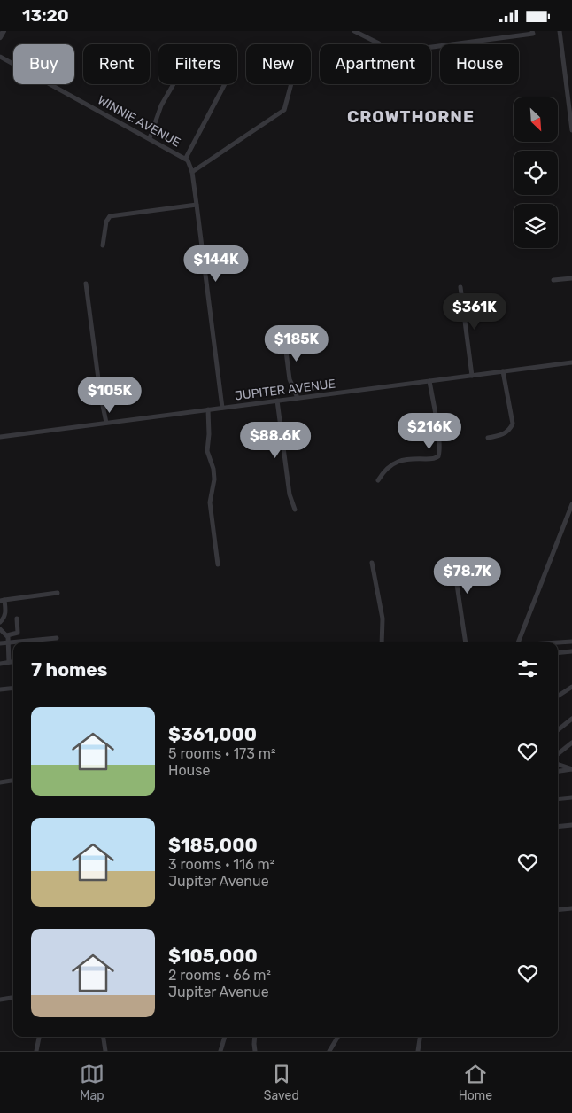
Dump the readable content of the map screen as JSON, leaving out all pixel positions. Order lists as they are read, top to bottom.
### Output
{
  "streets": {
    "street": ["WINNIE AVENUE", "JUPITER AVENUE"]
  },
  "crossings": [
    ["WINNIE AVENUE", "JUPITER AVENUE"]
  ],
  "districts": ["CROWTHORNE"],
  "north": "bottom right",
  "page": {
    "status": "13:20",
    "chip": [
      "Buy",
      "Rent",
      "Filters",
      "New",
      "Apartment",
      "House"
    ],
    "price": [
      "$144K",
      "$361K",
      "$185K",
      "$105K",
      "$216K",
      "$88.6K",
      "$78.7K"
    ],
    "heading": "7 homes",
    "list": [
      {
        "name": "$361,000",
        "note": "5 rooms · 173 m² · House"
      },
      {
        "name": "$185,000",
        "note": "3 rooms · 116 m² · Jupiter Avenue"
      },
      {
        "name": "$105,000",
        "note": "2 rooms · 66 m² · Jupiter Avenue"
      }
    ],
    "tabs": ["Map", "Saved", "Home"]
  }
}
